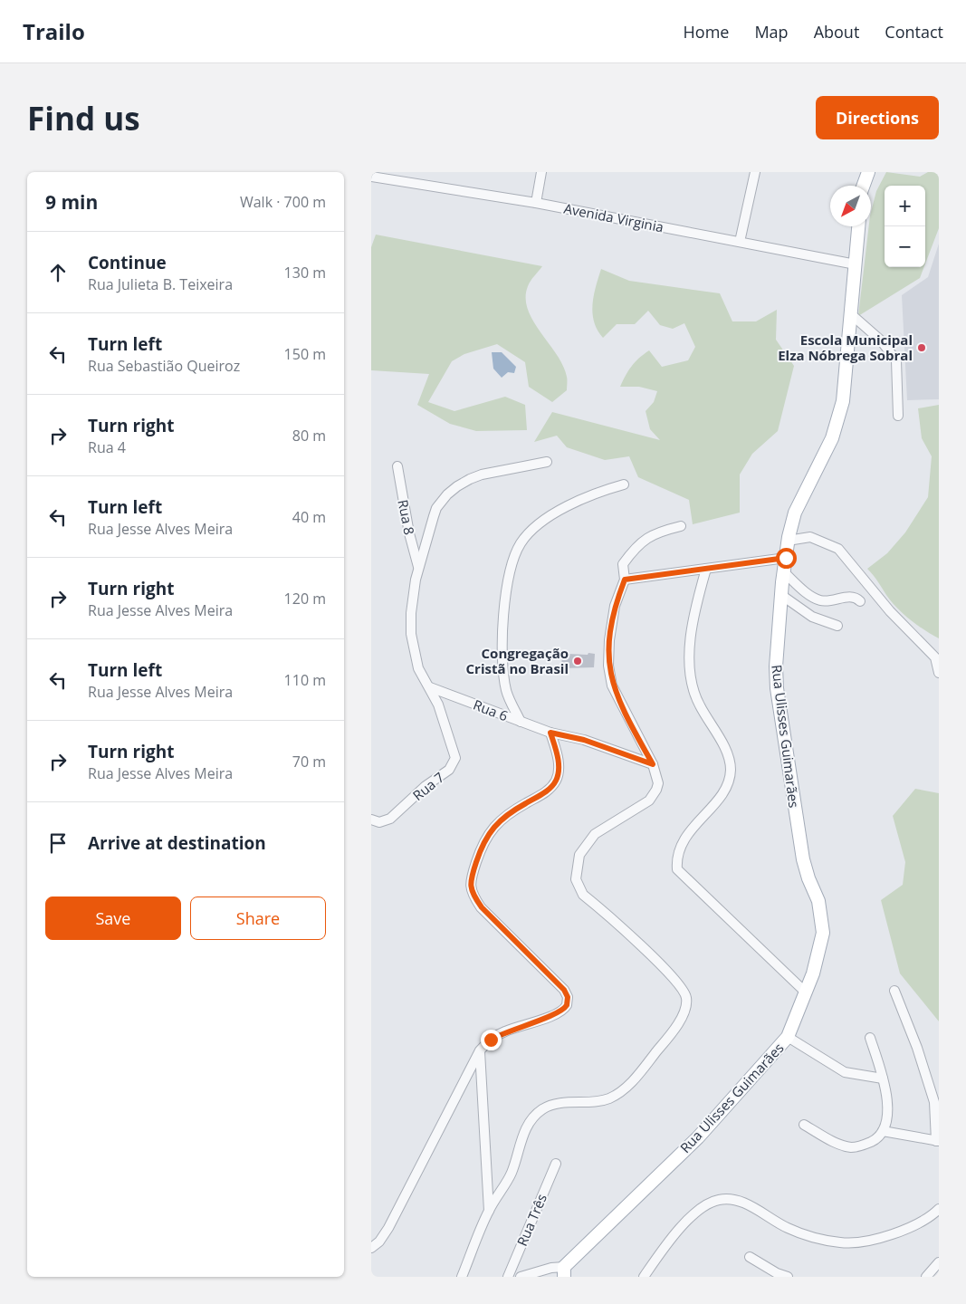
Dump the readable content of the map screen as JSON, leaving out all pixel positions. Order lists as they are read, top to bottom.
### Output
{
  "streets": {
    "main road": ["Rua Ulisses Guimarães"],
    "street": [
      "Avenida Virginia",
      "Rua 8",
      "Rua 6",
      "Rua 7",
      "Rua Três"
    ]
  },
  "crossings": [
    ["Avenida Virginia", "Rua Ulisses Guimarães"],
    ["Rua 8", "Rua 7"],
    ["Rua 6", "Rua 7"]
  ],
  "places": ["Escola Municipal Elza Nóbrega Sobral", "Congregação Cristã no Brasil"],
  "north": "bottom left",
  "page": {
    "header": "Trailo",
    "nav": [
      "Home",
      "Map",
      "About",
      "Contact"
    ],
    "buttons": [
      "Directions",
      ["Save", "Share"]
    ],
    "title": "Find us",
    "heading": ["9 min", "Walk · 700 m"],
    "map_buttons": ["+", "−"],
    "list": [
      ["Continue", "Rua Julieta B. Teixeira", "130 m"],
      ["Turn left", "Rua Sebastião Queiroz", "150 m"],
      ["Turn right", "Rua 4", "80 m"],
      ["Turn left", "Rua Jesse Alves Meira", "40 m"],
      ["Turn right", "Rua Jesse Alves Meira", "120 m"],
      ["Turn left", "Rua Jesse Alves Meira", "110 m"],
      ["Turn right", "Rua Jesse Alves Meira", "70 m"],
      "Arrive at destination"
    ]
  }
}
